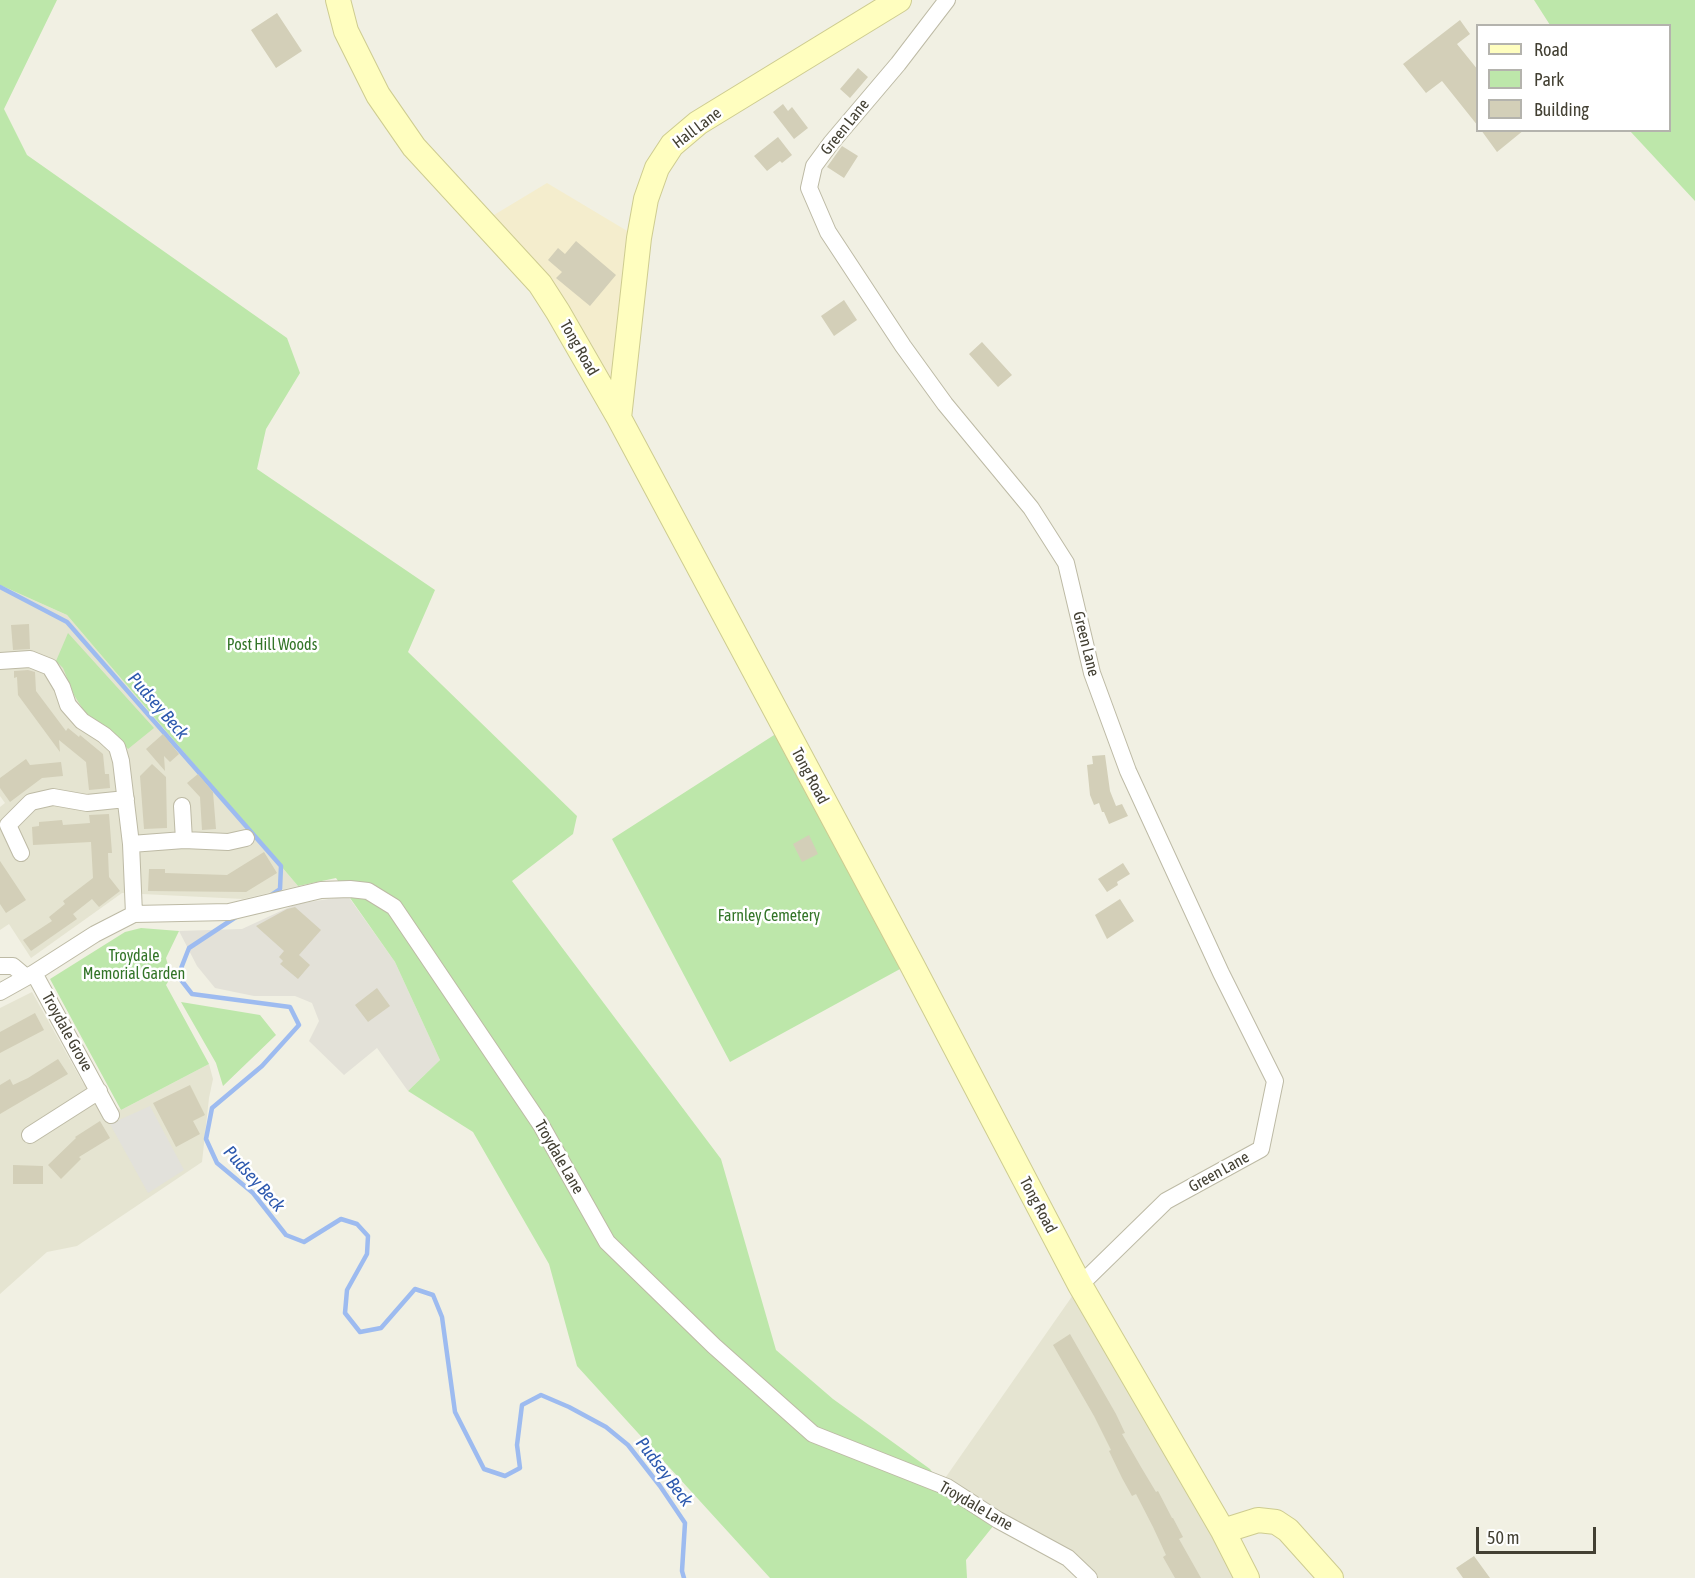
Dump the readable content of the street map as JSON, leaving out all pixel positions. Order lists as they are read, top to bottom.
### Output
{
  "streets": {
    "street": [
      "Green Lane",
      "Hall Lane",
      "Tong Road",
      "Troydale Grove",
      "Troydale Lane"
    ]
  },
  "crossings": [
    ["Green Lane", "Tong Road"],
    ["Hall Lane", "Tong Road"],
    ["Troydale Grove", "Troydale Lane"]
  ],
  "water": ["Pudsey Beck"],
  "parks": ["Post Hill Woods", "Farnley Cemetery", "Troydale Memorial Garden"],
  "legend": ["Road", "Park", "Building"],
  "scale_bar": "50 m"
}
